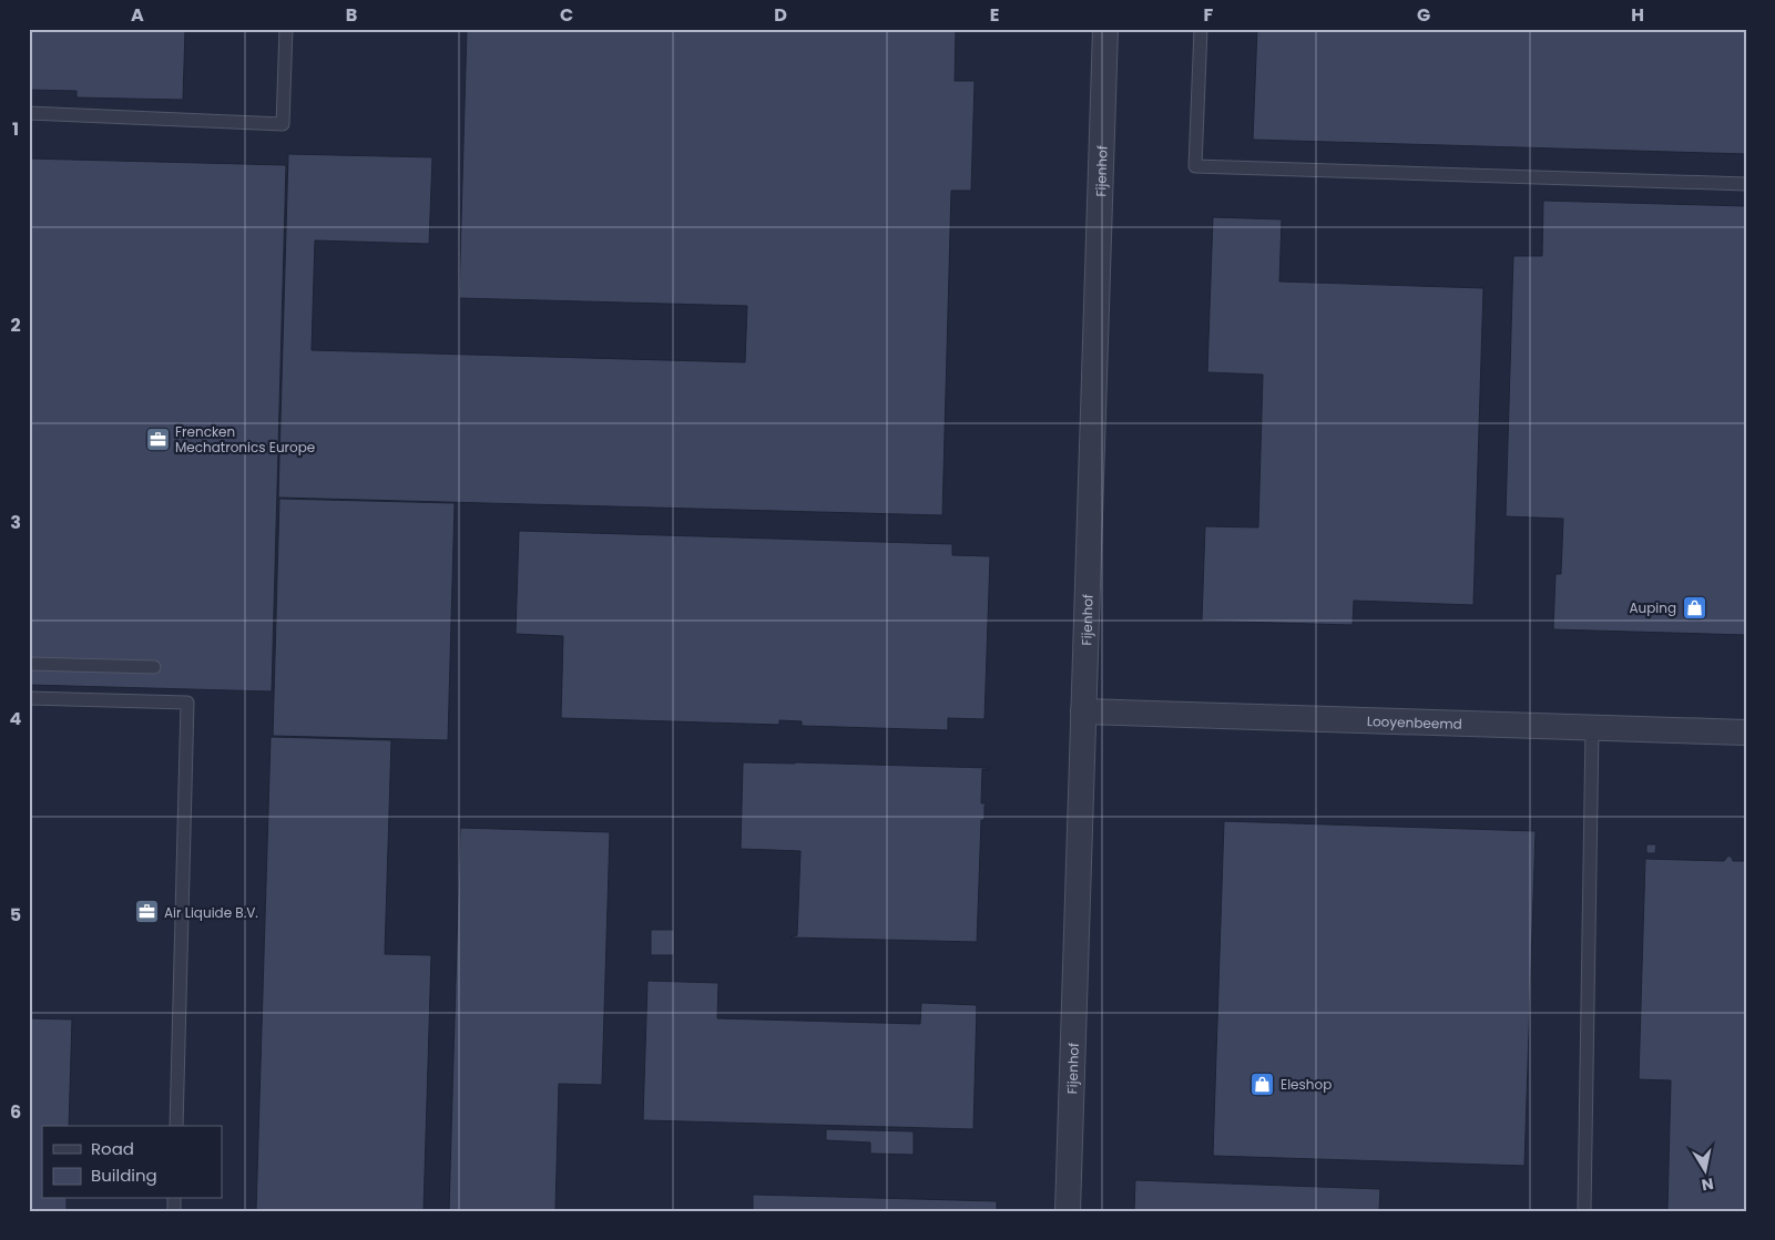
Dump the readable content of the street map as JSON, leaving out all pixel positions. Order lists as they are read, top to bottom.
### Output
{
  "streets": {
    "street": ["Fijenhof", "Looyenbeemd"]
  },
  "crossings": [
    ["Fijenhof", "Looyenbeemd"]
  ],
  "places": {
    "office": ["Frencken Mechatronics Europe", "Air Liquide B.V."],
    "shop": ["Auping", "Eleshop"]
  },
  "legend": ["Road", "Building"],
  "north": "bottom",
  "grid": {
    "columns": [
      "A",
      "B",
      "C",
      "D",
      "E",
      "F",
      "G",
      "H"
    ],
    "rows": [
      "1",
      "2",
      "3",
      "4",
      "5",
      "6"
    ]
  }
}
